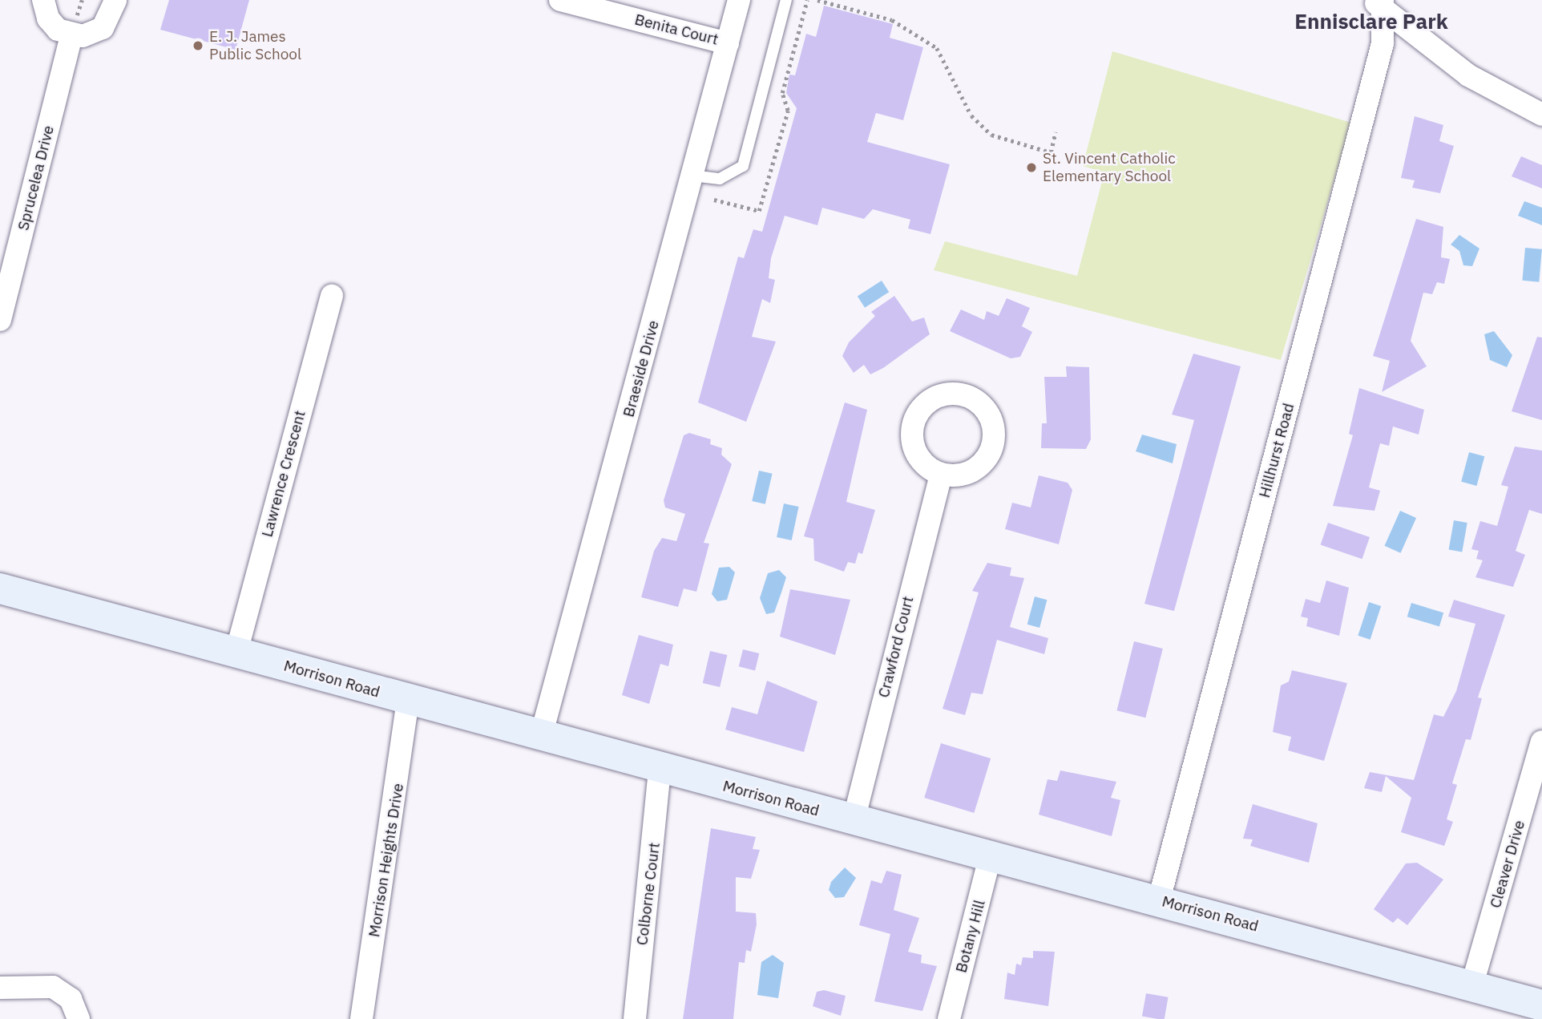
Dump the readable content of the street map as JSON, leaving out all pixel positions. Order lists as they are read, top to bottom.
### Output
{
  "streets": {
    "street": [
      "Benita Court",
      "Sprucelea Drive",
      "Braeside Drive",
      "Hillhurst Road",
      "Lawrence Crescent",
      "Crawford Court",
      "Morrison Road",
      "Morrison Heights Drive",
      "Cleaver Drive",
      "Colborne Court",
      "Botany Hill"
    ]
  },
  "crossings": [
    ["Benita Court", "Braeside Drive"],
    ["Braeside Drive", "Morrison Road"],
    ["Hillhurst Road", "Morrison Road"],
    ["Lawrence Crescent", "Morrison Road"],
    ["Crawford Court", "Morrison Road"],
    ["Morrison Road", "Morrison Heights Drive"],
    ["Morrison Road", "Cleaver Drive"],
    ["Morrison Road", "Colborne Court"],
    ["Morrison Road", "Botany Hill"]
  ],
  "districts": ["Ennisclare Park"],
  "places": ["E. J. James Public School", "St. Vincent Catholic Elementary School"]
}
